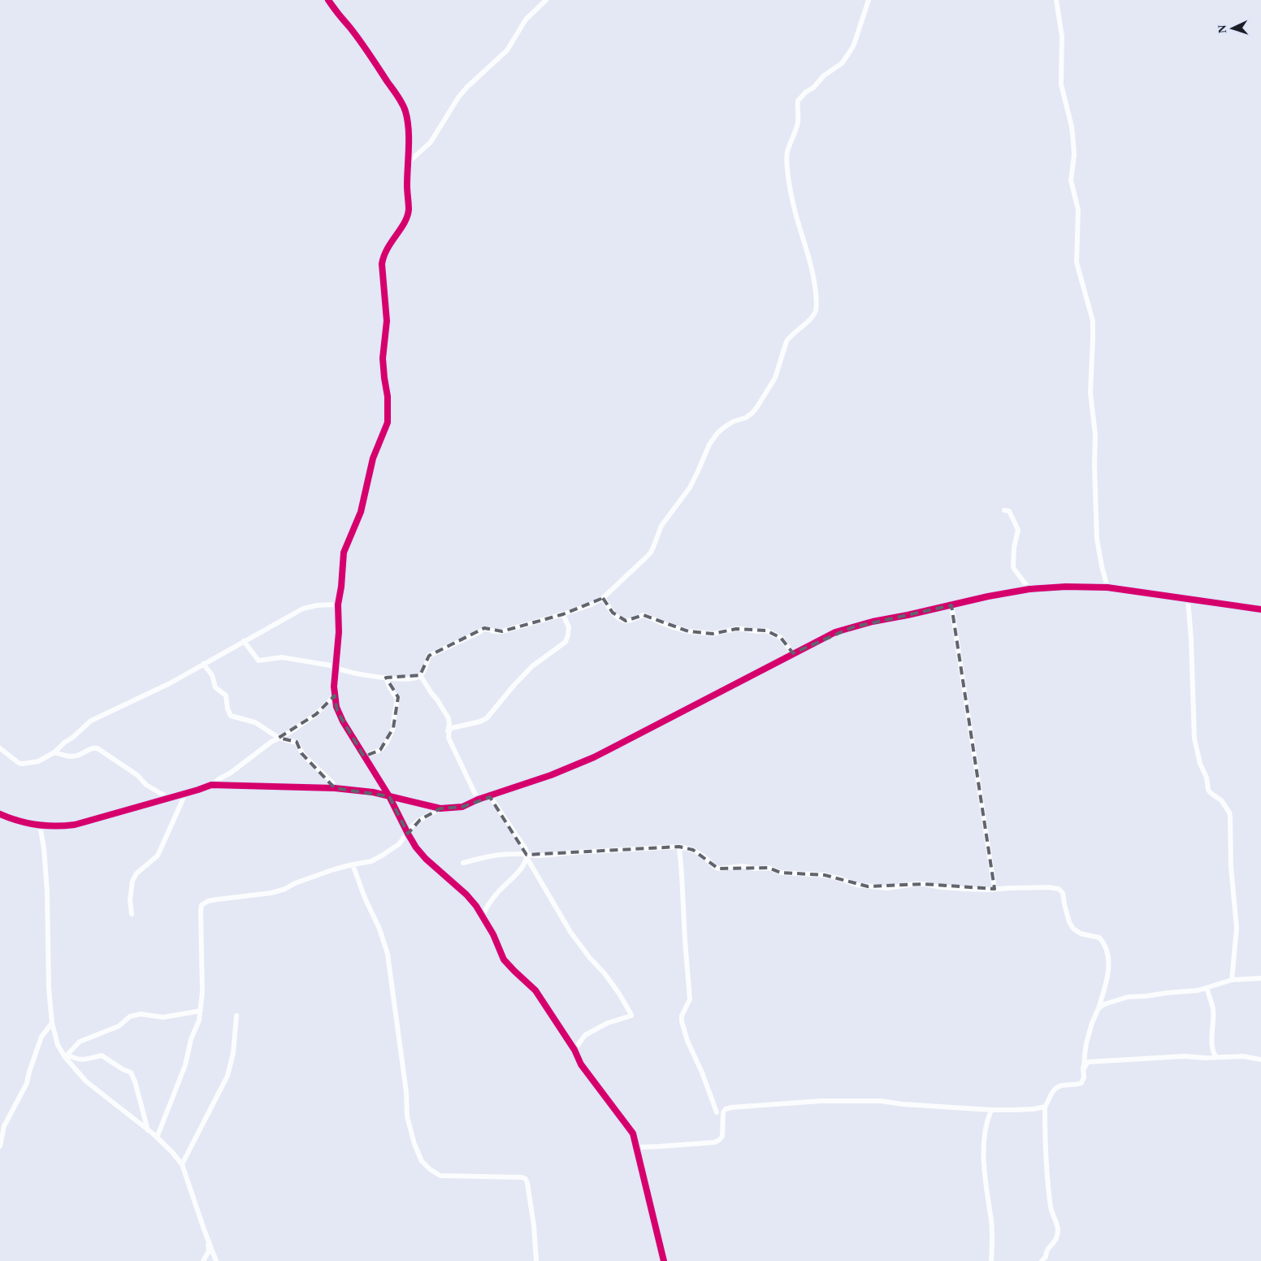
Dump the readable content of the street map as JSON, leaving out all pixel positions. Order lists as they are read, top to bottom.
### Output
{
  "north": "left"
}
